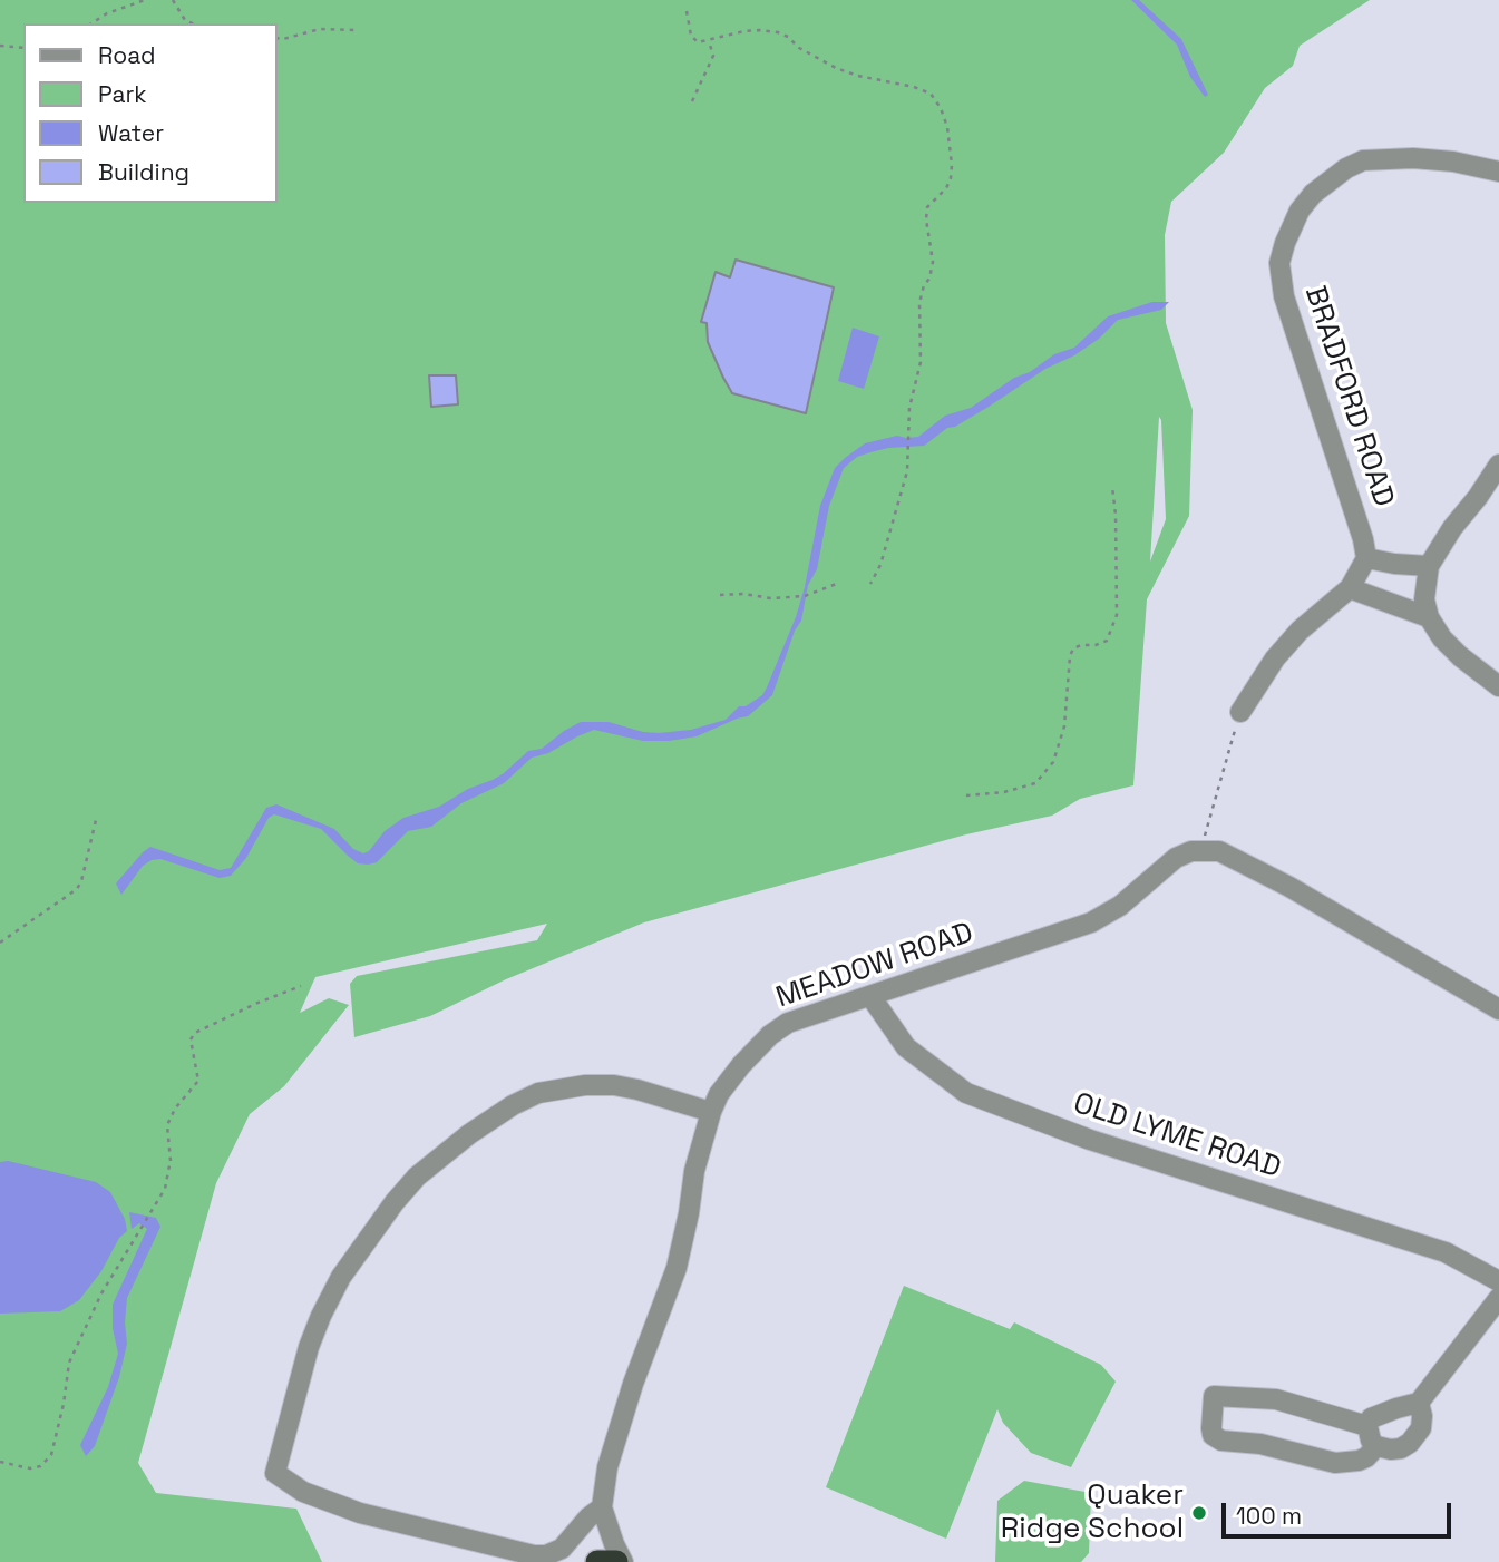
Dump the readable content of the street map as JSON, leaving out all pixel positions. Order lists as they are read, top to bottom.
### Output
{
  "streets": {
    "street": ["BRADFORD ROAD", "MEADOW ROAD", "OLD LYME ROAD"]
  },
  "crossings": [
    ["MEADOW ROAD", "OLD LYME ROAD"]
  ],
  "places": ["Quaker Ridge School"],
  "legend": [
    "Road",
    "Park",
    "Water",
    "Building"
  ],
  "scale_bar": "100 m"
}
